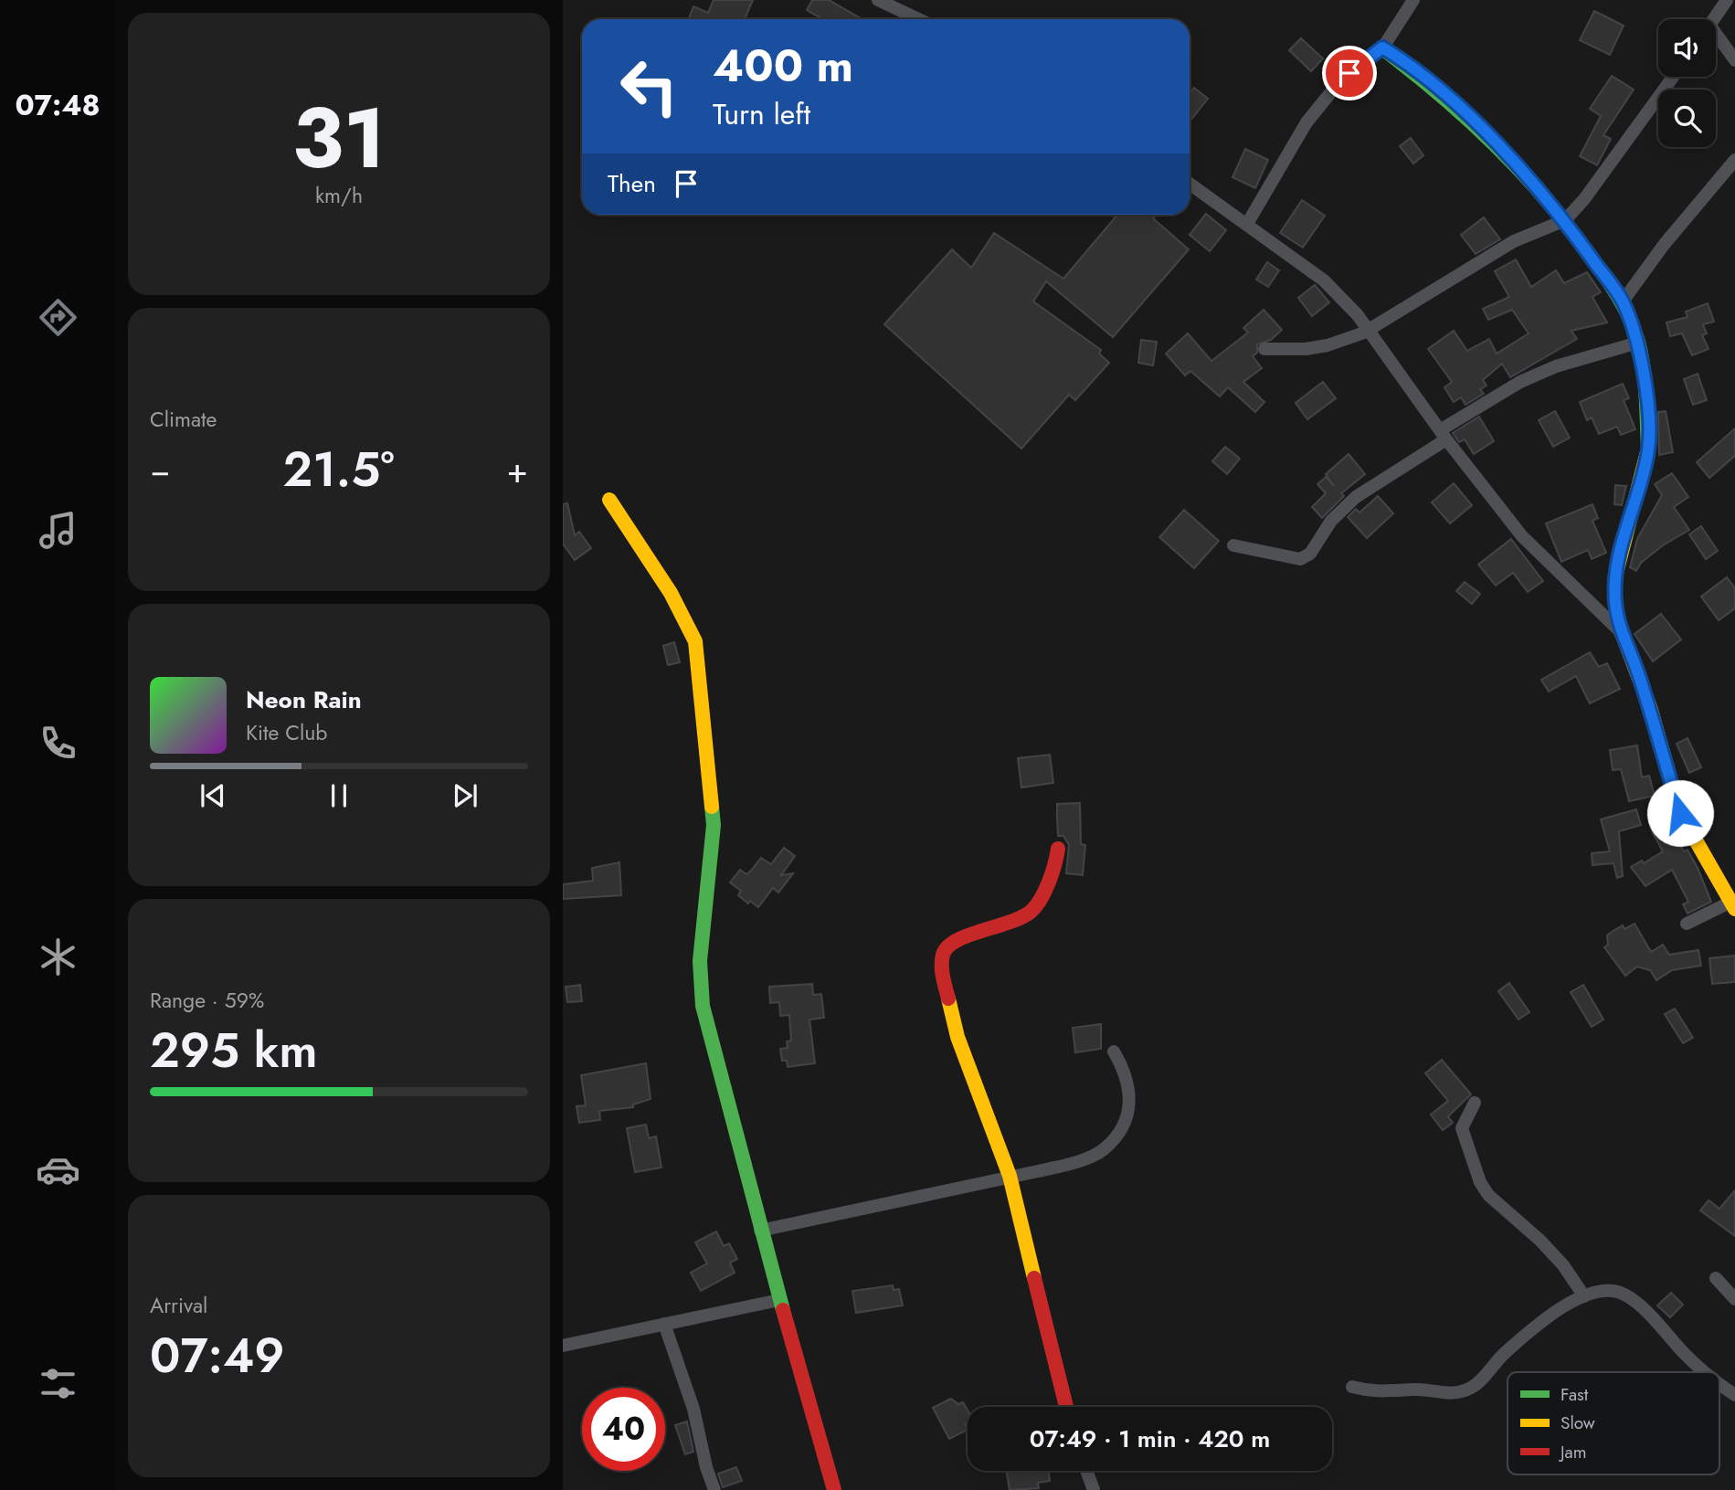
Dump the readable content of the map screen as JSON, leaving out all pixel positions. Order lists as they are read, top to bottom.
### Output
{
  "legend": ["Fast", "Slow", "Jam"],
  "page": {
    "tabs": "07:48",
    "tile": [
      ["31", "km/h"],
      "Climate",
      ["Range · 59%", "295 km"],
      ["Arrival", "07:49"]
    ],
    "turn": ["400 m", "Turn left"],
    "then": "Then",
    "heat": ["−", "21.5°", "+"],
    "song": ["Neon Rain", "Kite Club"],
    "limit": "40",
    "trip": "07:49 · 1 min · 420 m"
  }
}
